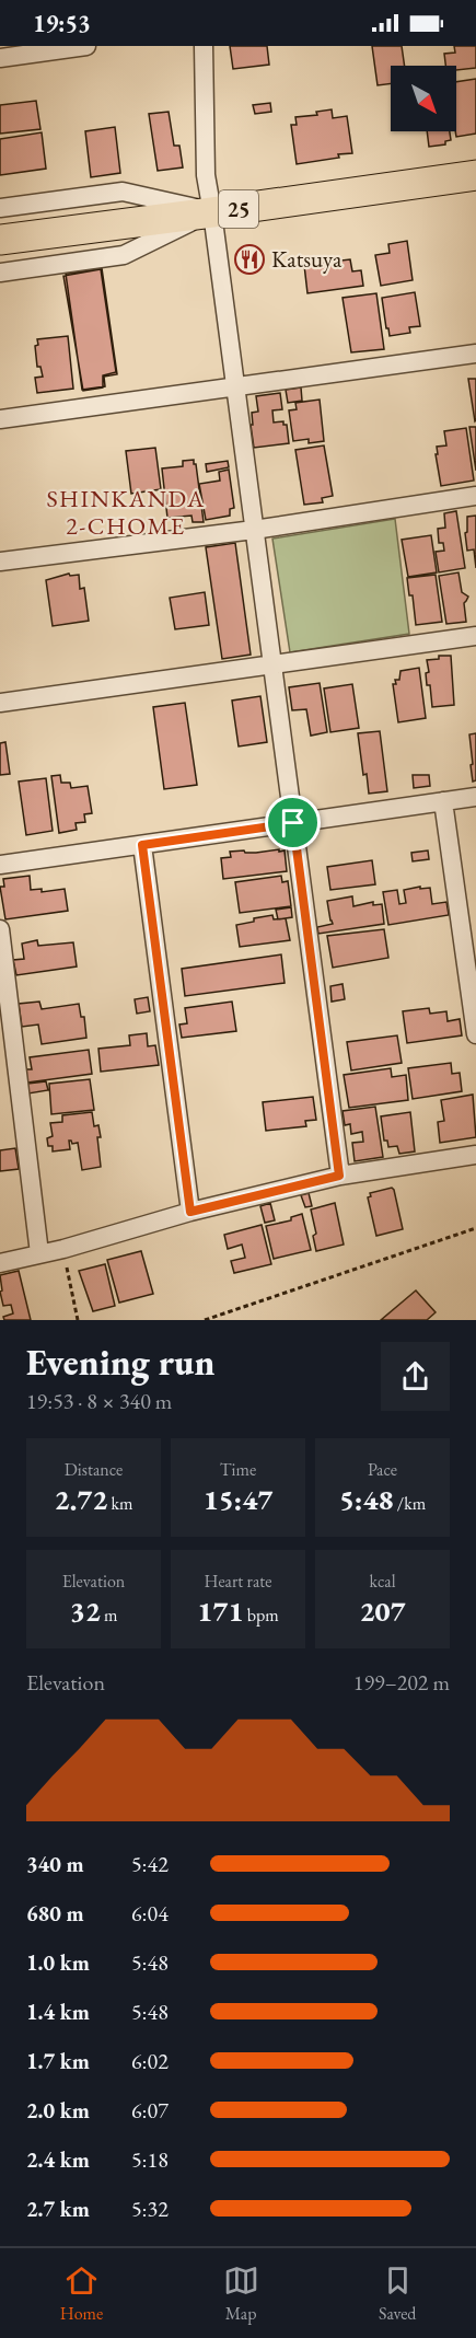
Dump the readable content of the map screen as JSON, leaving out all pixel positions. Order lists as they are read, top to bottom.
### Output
{
  "streets": {
    "main road": ["25"]
  },
  "districts": ["SHINKANDA 2-CHOME"],
  "places": {
    "restaurant": ["Katsuya"]
  },
  "north": "bottom right",
  "page": {
    "status": "19:53",
    "heading": ["Evening run", "19:53 · 8 × 340 m"],
    "stats": [
      ["Distance", "2.72 km"],
      ["Time", "15:47"],
      ["Pace", "5:48 /km"],
      ["Elevation", "32 m"],
      ["Heart rate", "171 bpm"],
      ["kcal", "207"]
    ],
    "chart": ["Elevation", "199–202 m"],
    "list": [
      {
        "name": "340 m",
        "note": "5:42"
      },
      {
        "name": "680 m",
        "note": "6:04"
      },
      {
        "name": "1.0 km",
        "note": "5:48"
      },
      {
        "name": "1.4 km",
        "note": "5:48"
      },
      {
        "name": "1.7 km",
        "note": "6:02"
      },
      {
        "name": "2.0 km",
        "note": "6:07"
      },
      {
        "name": "2.4 km",
        "note": "5:18"
      },
      {
        "name": "2.7 km",
        "note": "5:32"
      }
    ],
    "tabs": ["Home", "Map", "Saved"]
  }
}
